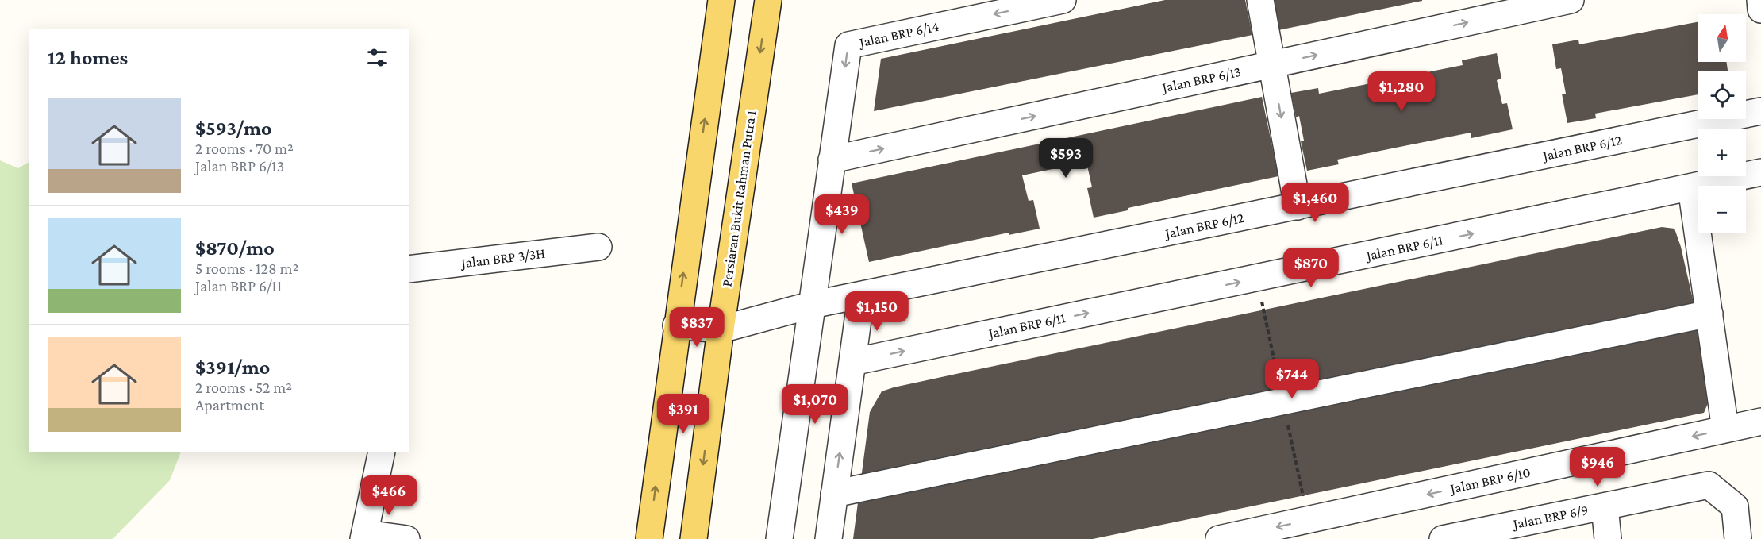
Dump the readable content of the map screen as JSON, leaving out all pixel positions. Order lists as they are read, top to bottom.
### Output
{
  "streets": {
    "main road": ["Persiaran Bukit Rahman Putra 1"],
    "street": [
      "Jalan BRP 6/14",
      "Jalan BRP 6/13",
      "Jalan BRP 6/12",
      "Jalan BRP 6/11",
      "Jalan BRP 3/3H",
      "Jalan BRP 6/10",
      "Jalan BRP 6/9"
    ]
  },
  "crossings": [
    ["Jalan BRP 6/14", "Jalan BRP 6/13"],
    ["Jalan BRP 6/12", "Persiaran Bukit Rahman Putra 1"]
  ],
  "one_way": ["Jalan BRP 6/14", "Jalan BRP 6/13"],
  "north": "top",
  "page": {
    "map_buttons": ["+", "−"],
    "heading": "12 homes",
    "price": [
      "$1,280",
      "$593",
      "$1,460",
      "$439",
      "$870",
      "$1,150",
      "$837",
      "$744",
      "$1,070",
      "$391",
      "$946",
      "$466"
    ],
    "list": [
      {
        "name": "$593/mo",
        "note": "2 rooms · 70 m² · Jalan BRP 6/13"
      },
      {
        "name": "$870/mo",
        "note": "5 rooms · 128 m² · Jalan BRP 6/11"
      },
      {
        "name": "$391/mo",
        "note": "2 rooms · 52 m² · Apartment"
      }
    ]
  }
}
